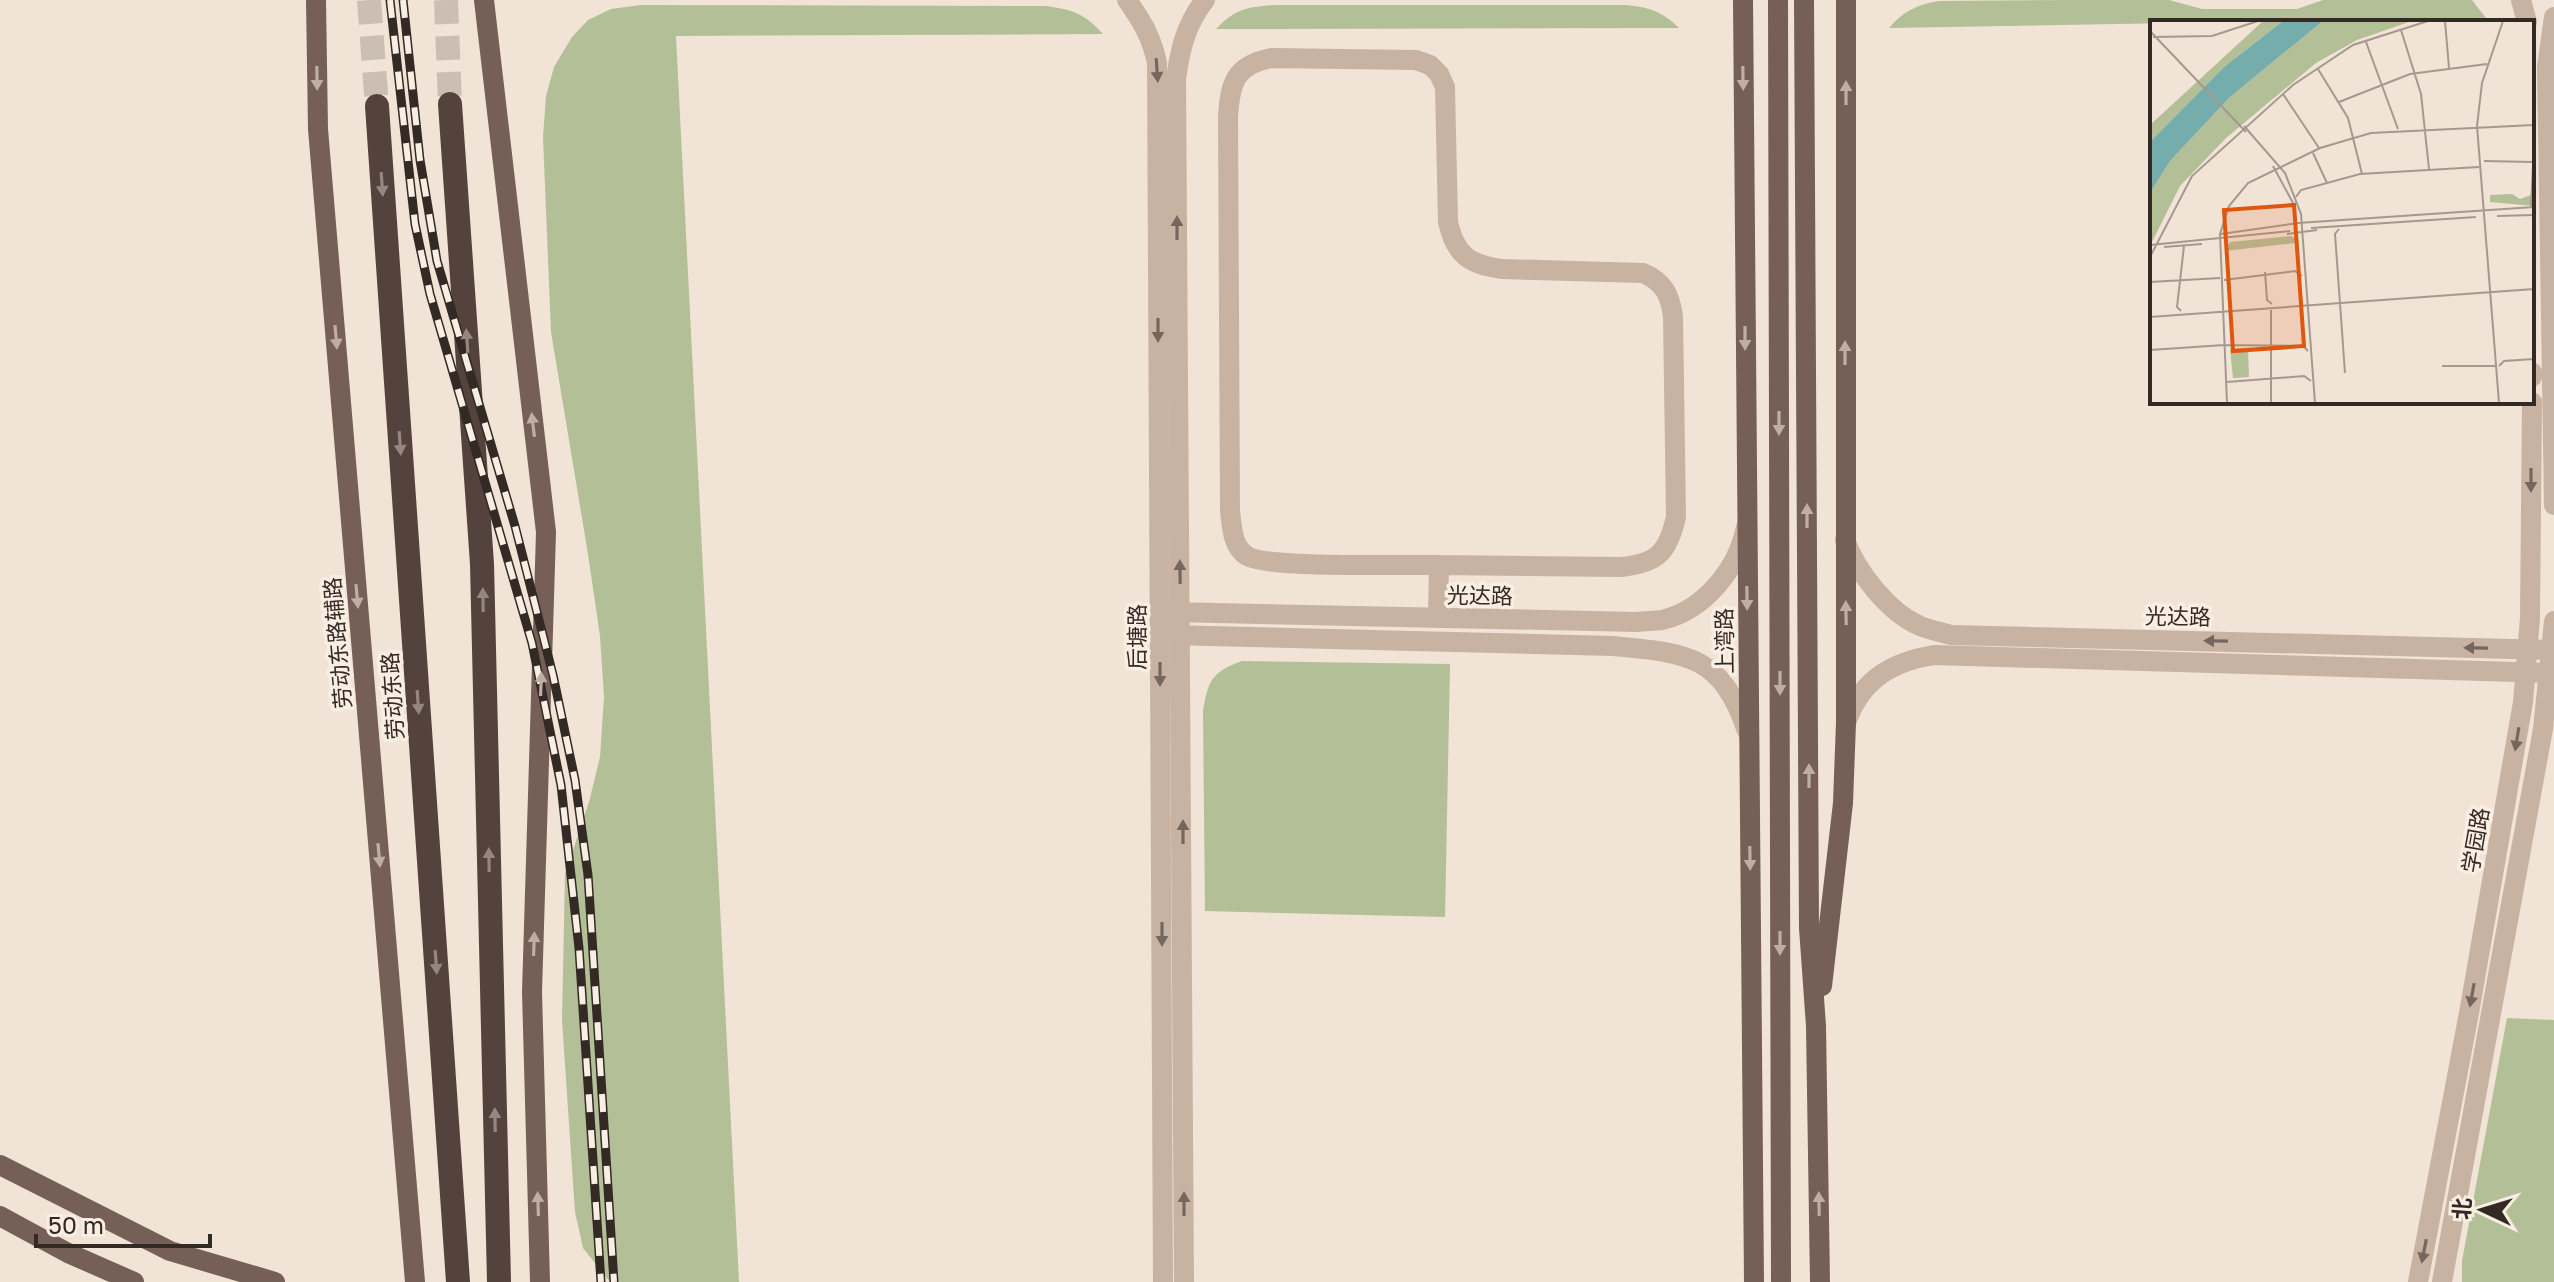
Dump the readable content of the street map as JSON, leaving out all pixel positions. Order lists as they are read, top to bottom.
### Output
{
  "streets": {
    "highway": ["劳动东路"],
    "main road": ["上湾路", "劳动东路辅路"],
    "street": ["光达路", "后塘路", "学园路"]
  },
  "crossings": [
    ["光达路", "后塘路"],
    ["光达路", "上湾路"],
    ["光达路", "学园路"]
  ],
  "scale_bar": "50 m",
  "north": "left"
}
